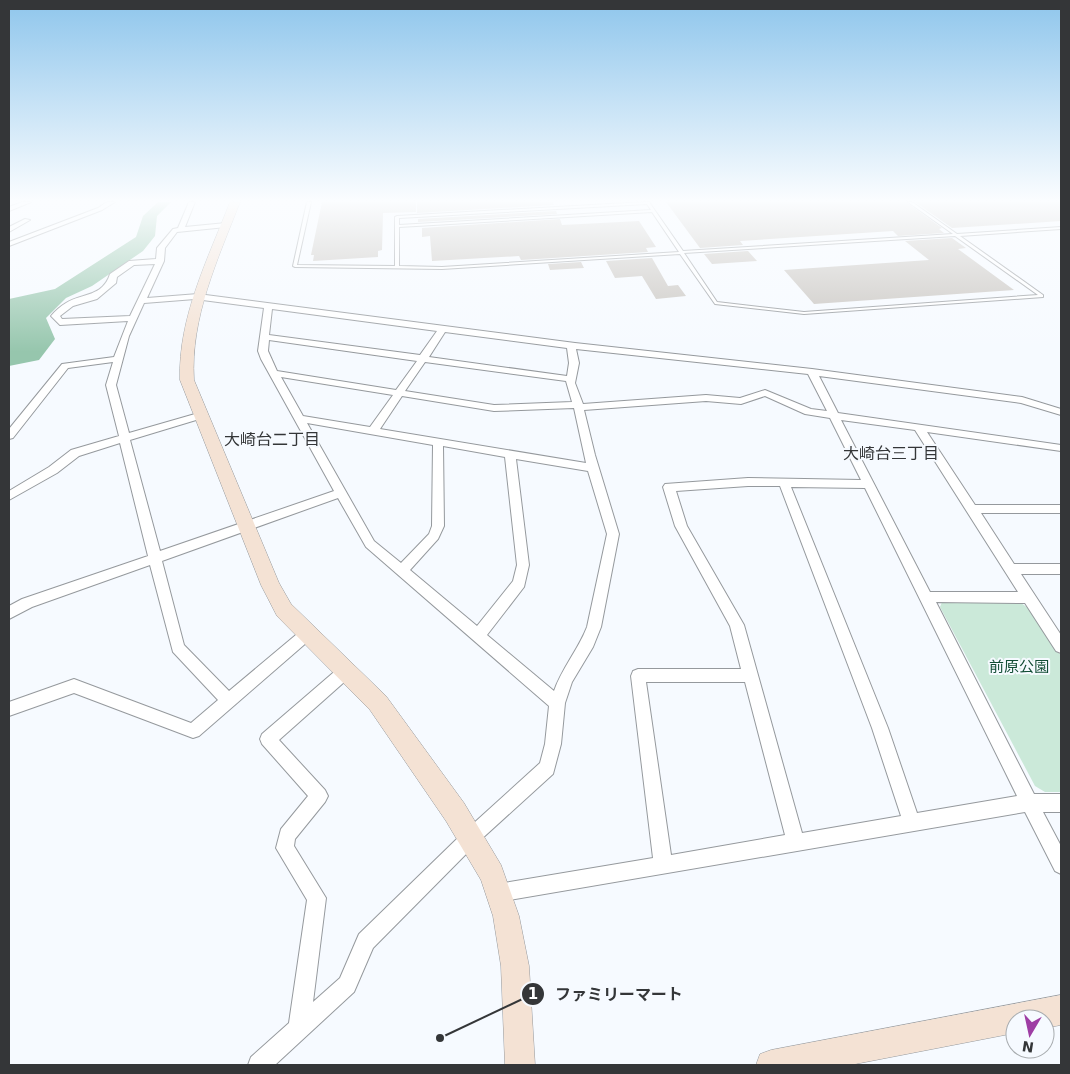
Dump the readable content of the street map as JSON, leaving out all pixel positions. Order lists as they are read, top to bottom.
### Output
{
  "districts": ["大崎台二丁目", "大崎台三丁目"],
  "parks": ["前原公園"],
  "places": ["ファミリーマート"],
  "north": "bottom"
}
